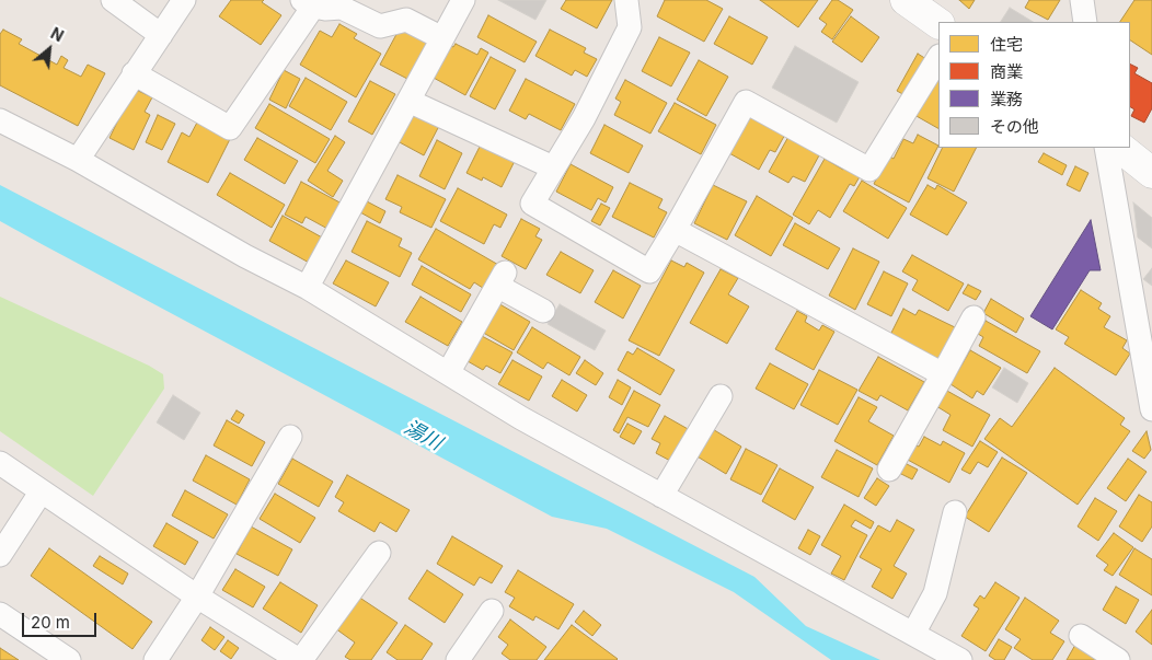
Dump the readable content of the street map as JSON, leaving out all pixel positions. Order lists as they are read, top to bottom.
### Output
{
  "water": ["湯川"],
  "legend": [
    "住宅",
    "商業",
    "業務",
    "その他"
  ],
  "scale_bar": "20 m",
  "north": "top right"
}
